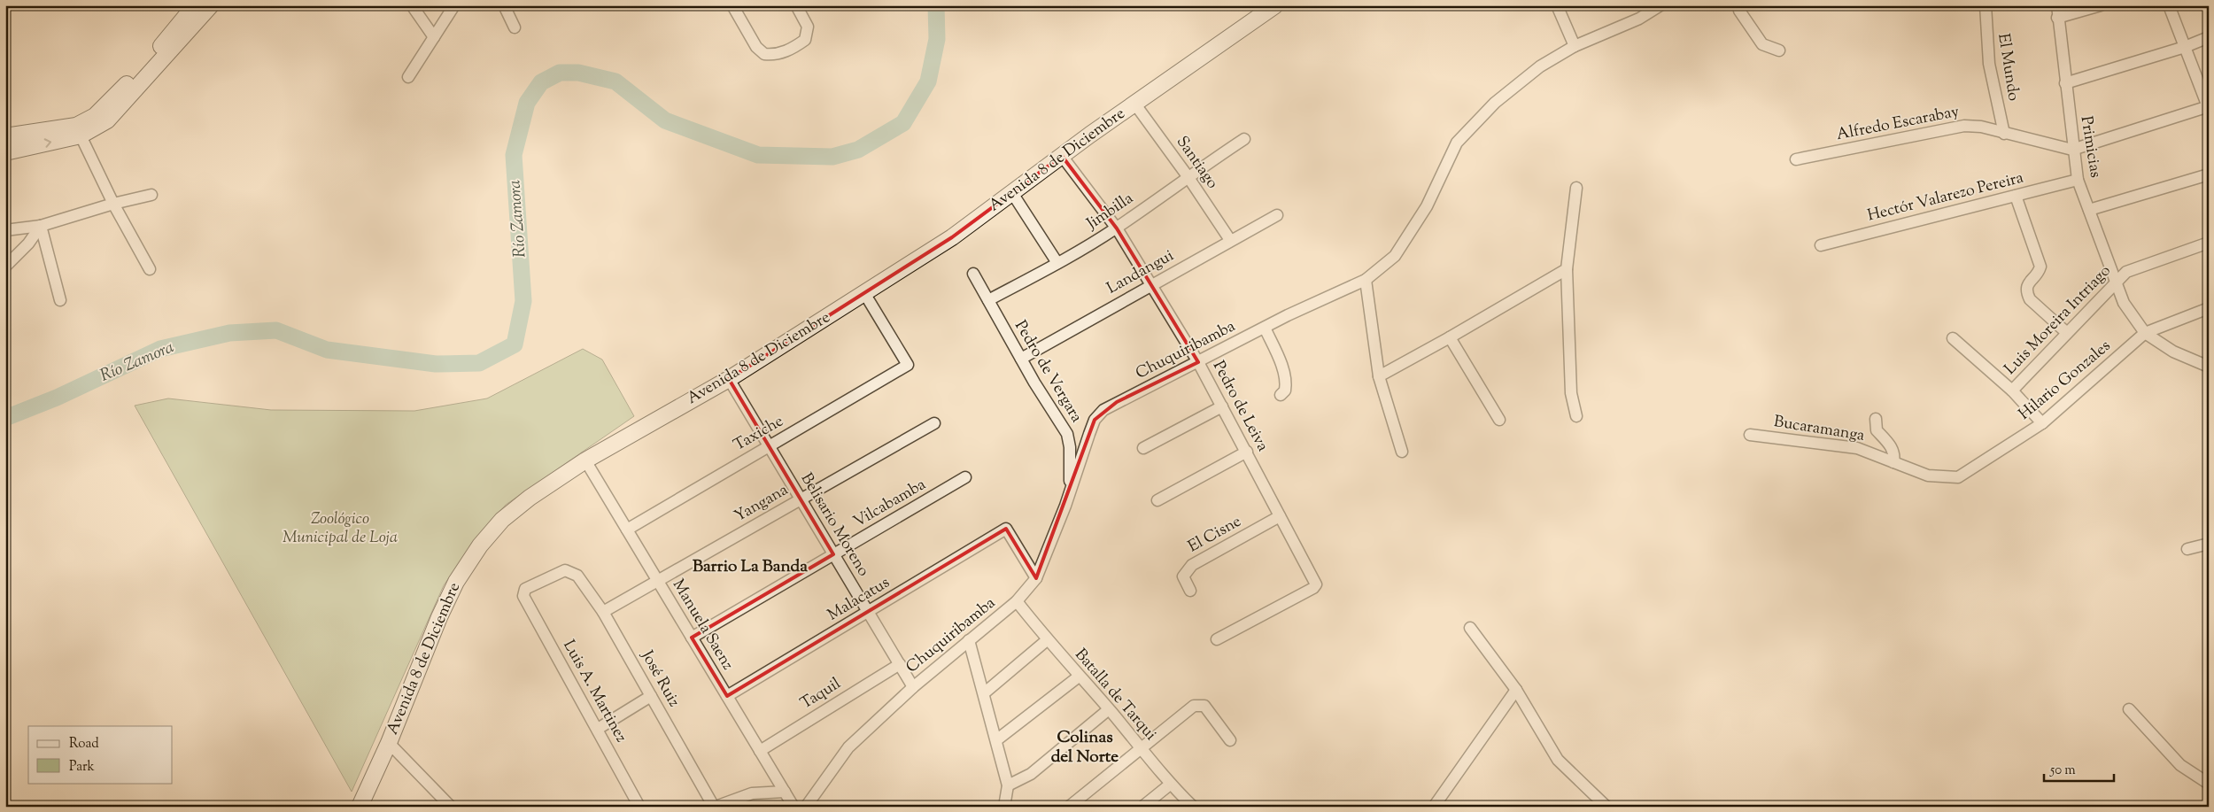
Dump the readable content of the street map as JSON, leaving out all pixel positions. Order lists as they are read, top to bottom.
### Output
{
  "streets": {
    "main road": ["Avenida 8 de Diciembre"],
    "street": [
      "El Mundo",
      "Alfredo Escarabay",
      "Primicias",
      "Santiago",
      "Hectór Valarezo Pereira",
      "Jimbilla",
      "Landangui",
      "Luis Moreira Intriago",
      "Chuquiribamba",
      "Pedro de Vergara",
      "Hilario Gonzales",
      "Pedro de Leiva",
      "Bucaramanga",
      "Taxiche",
      "Yangana",
      "Vilcabamba",
      "Belisario Moreno",
      "El Cisne",
      "Malacatus",
      "Manuela Saenz",
      "José Ruiz",
      "Luis A. Martinez",
      "Taquil",
      "Batalla de Tarqui"
    ]
  },
  "crossings": [
    ["El Mundo", "Alfredo Escarabay"],
    ["Alfredo Escarabay", "Primicias"],
    ["Primicias", "Hectór Valarezo Pereira"],
    ["Primicias", "Luis Moreira Intriago"],
    ["Primicias", "Hilario Gonzales"],
    ["Avenida 8 de Diciembre", "Santiago"],
    ["Avenida 8 de Diciembre", "Pedro de Leiva"],
    ["Avenida 8 de Diciembre", "Taxiche"],
    ["Avenida 8 de Diciembre", "Belisario Moreno"],
    ["Avenida 8 de Diciembre", "Manuela Saenz"],
    ["Santiago", "Jimbilla"],
    ["Santiago", "Landangui"],
    ["Jimbilla", "Pedro de Vergara"],
    ["Jimbilla", "Pedro de Leiva"],
    ["Landangui", "Pedro de Vergara"],
    ["Landangui", "Pedro de Leiva"],
    ["Chuquiribamba", "Pedro de Vergara"],
    ["Chuquiribamba", "Pedro de Leiva"],
    ["Chuquiribamba", "Belisario Moreno"],
    ["Chuquiribamba", "Malacatus"],
    ["Chuquiribamba", "Batalla de Tarqui"],
    ["Hilario Gonzales", "Bucaramanga"],
    ["Pedro de Leiva", "El Cisne"],
    ["Taxiche", "Belisario Moreno"],
    ["Taxiche", "Manuela Saenz"],
    ["Yangana", "Belisario Moreno"],
    ["Yangana", "Manuela Saenz"],
    ["Yangana", "José Ruiz"],
    ["Vilcabamba", "Belisario Moreno"],
    ["Vilcabamba", "Manuela Saenz"],
    ["Belisario Moreno", "Malacatus"],
    ["Belisario Moreno", "Taquil"],
    ["Malacatus", "Manuela Saenz"],
    ["Manuela Saenz", "Taquil"],
    ["José Ruiz", "Luis A. Martinez"]
  ],
  "districts": ["Barrio La Banda", "Colinas del Norte"],
  "water": ["Río Zamora"],
  "parks": ["Zoológico Municipal de Loja"],
  "legend": ["Road", "Park"],
  "scale_bar": "50 m"
}
